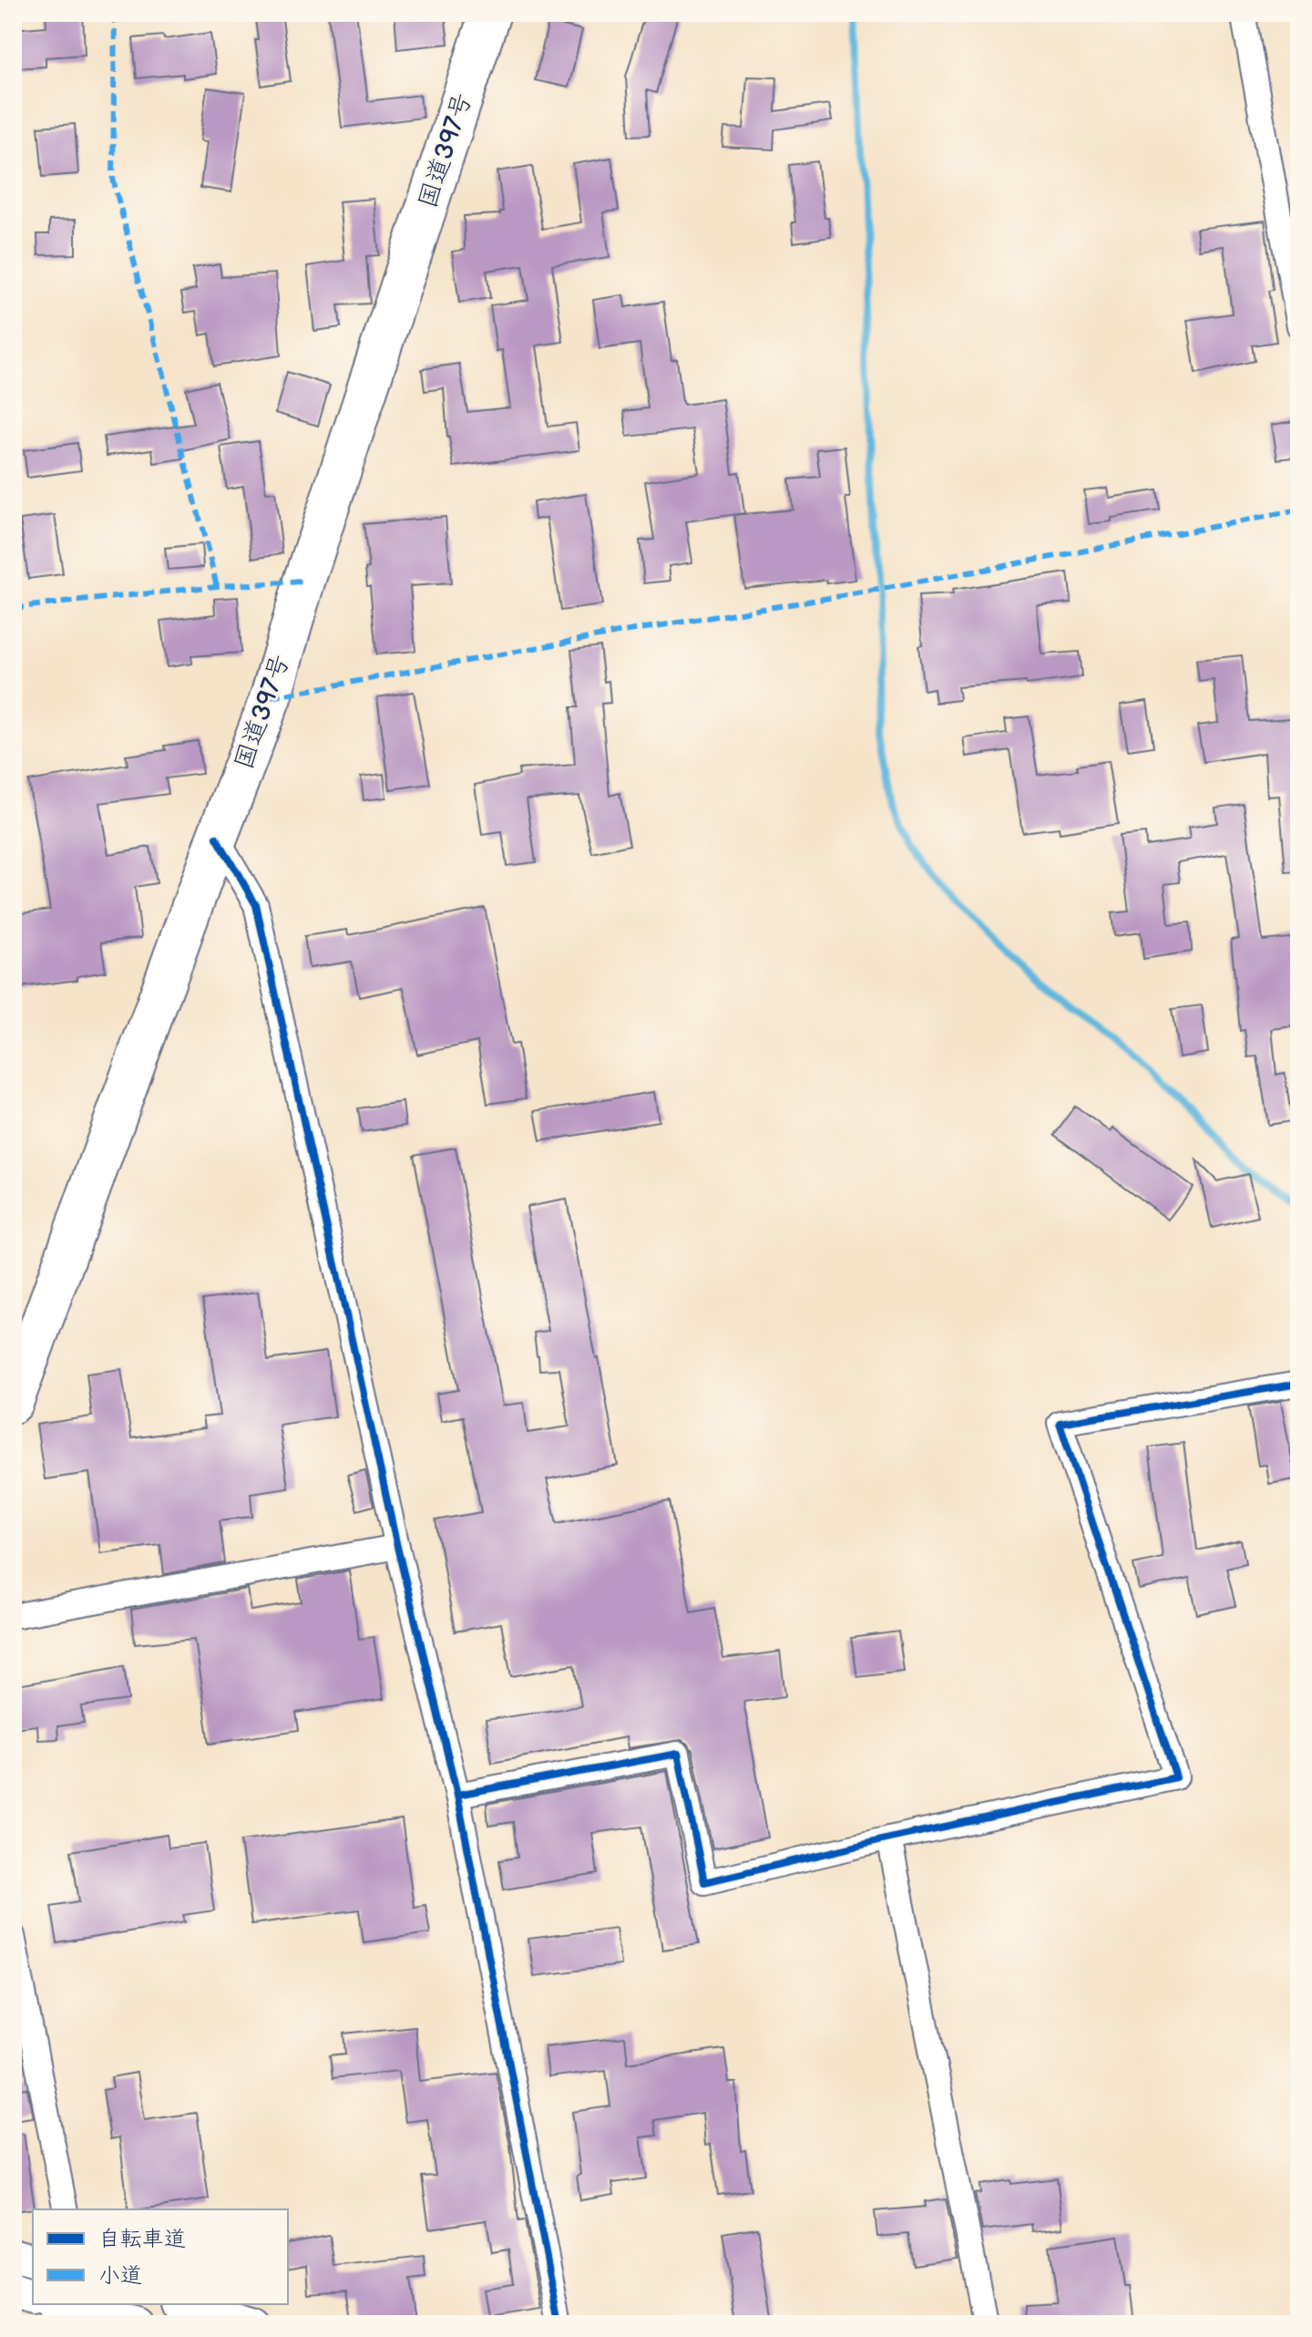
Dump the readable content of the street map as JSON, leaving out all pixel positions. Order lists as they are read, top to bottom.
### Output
{
  "streets": {
    "highway": ["国道397号"]
  },
  "legend": ["自転車道", "小道"]
}
